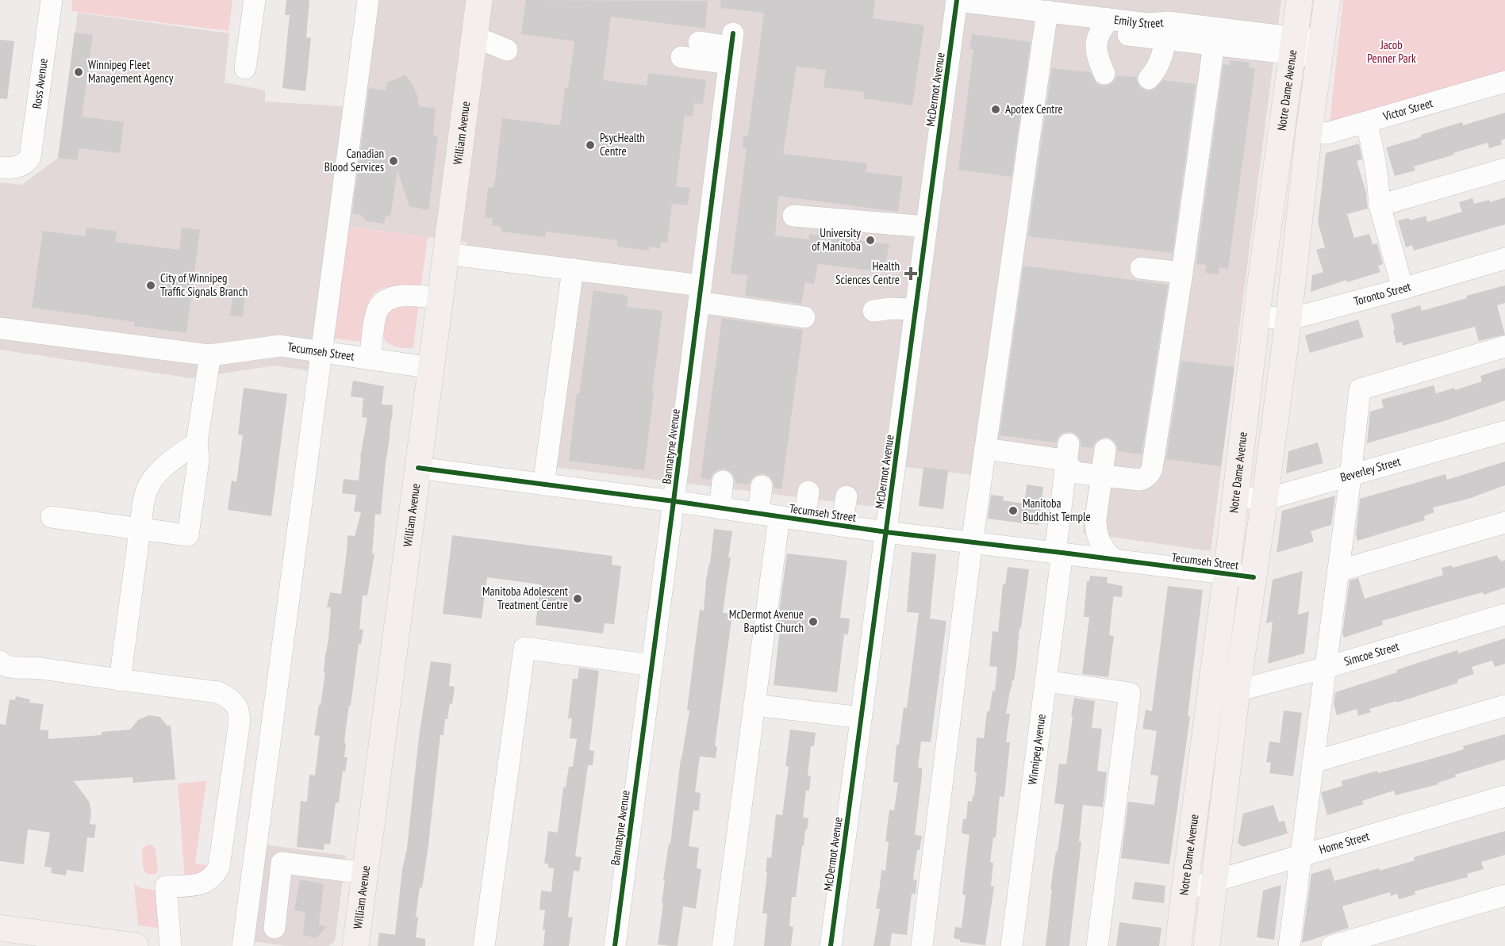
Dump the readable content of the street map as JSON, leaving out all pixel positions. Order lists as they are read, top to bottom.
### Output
{
  "streets": {
    "main road": ["Notre Dame Avenue", "William Avenue"],
    "street": [
      "Emily Street",
      "Ross Avenue",
      "McDermot Avenue",
      "Victor Street",
      "Toronto Street",
      "Tecumseh Street",
      "Bannatyne Avenue",
      "Beverley Street",
      "Simcoe Street",
      "Winnipeg Avenue",
      "Home Street"
    ]
  },
  "crossings": [
    ["Emily Street", "McDermot Avenue"],
    ["Emily Street", "Notre Dame Avenue"],
    ["McDermot Avenue", "Tecumseh Street"],
    ["Notre Dame Avenue", "Toronto Street"],
    ["Notre Dame Avenue", "Tecumseh Street"],
    ["Notre Dame Avenue", "Beverley Street"],
    ["Notre Dame Avenue", "Home Street"],
    ["William Avenue", "Tecumseh Street"],
    ["Tecumseh Street", "Bannatyne Avenue"],
    ["Tecumseh Street", "Winnipeg Avenue"]
  ],
  "parks": ["Jacob Penner Park"],
  "places": {
    "other": [
      "Winnipeg Fleet Management Agency",
      "Apotex Centre",
      "PsycHealth Centre",
      "Canadian Blood Services",
      "University of Manitoba",
      "City of Winnipeg Traffic Signals Branch",
      "Manitoba Buddhist Temple",
      "Manitoba Adolescent Treatment Centre",
      "McDermot Avenue Baptist Church"
    ],
    "health": ["Health Sciences Centre"]
  }
}
